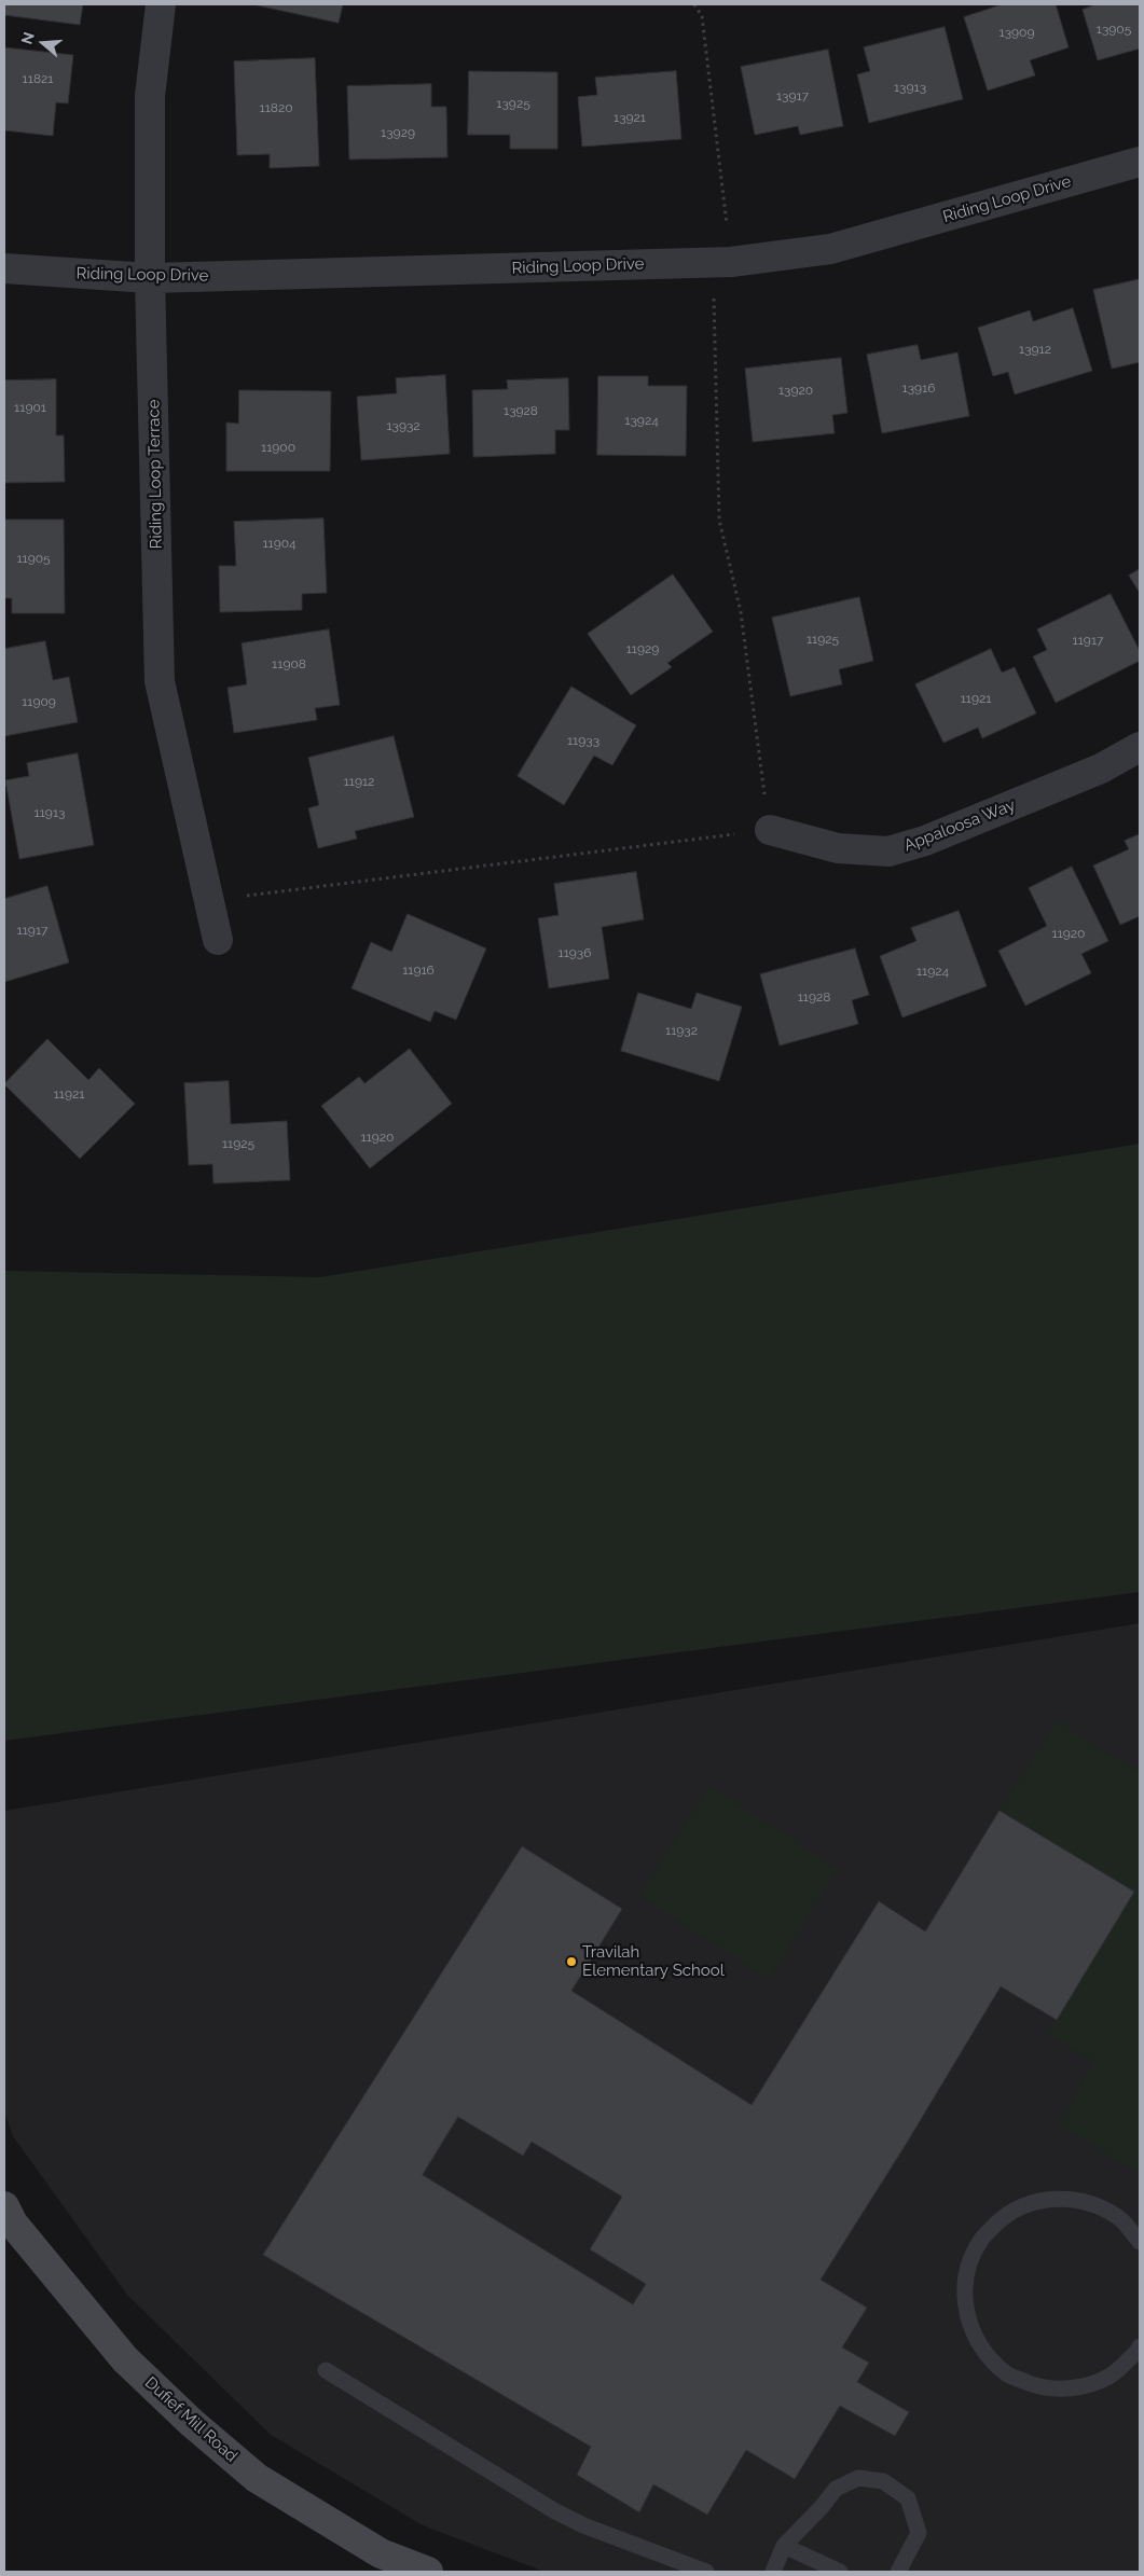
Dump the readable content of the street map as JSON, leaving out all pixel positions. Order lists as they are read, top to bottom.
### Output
{
  "streets": {
    "main road": ["Dufief Mill Road"],
    "street": ["Riding Loop Drive", "Riding Loop Terrace", "Appaloosa Way"]
  },
  "crossings": [
    ["Riding Loop Drive", "Riding Loop Terrace"]
  ],
  "places": ["Travilah Elementary School"],
  "house_numbers": [
    "13905",
    "13909",
    "11821",
    "13913",
    "13917",
    "13925",
    "11820",
    "13921",
    "13929",
    "13912",
    "13916",
    "13920",
    "11901",
    "13928",
    "13924",
    "13932",
    "11900",
    "11904",
    "11905",
    "11925",
    "11917",
    "11929",
    "11908",
    "11921",
    "11909",
    "11933",
    "11912",
    "11913",
    "11917",
    "11920",
    "11936",
    "11916",
    "11924",
    "11928",
    "11932",
    "11921",
    "11920",
    "11925"
  ],
  "north": "left"
}
